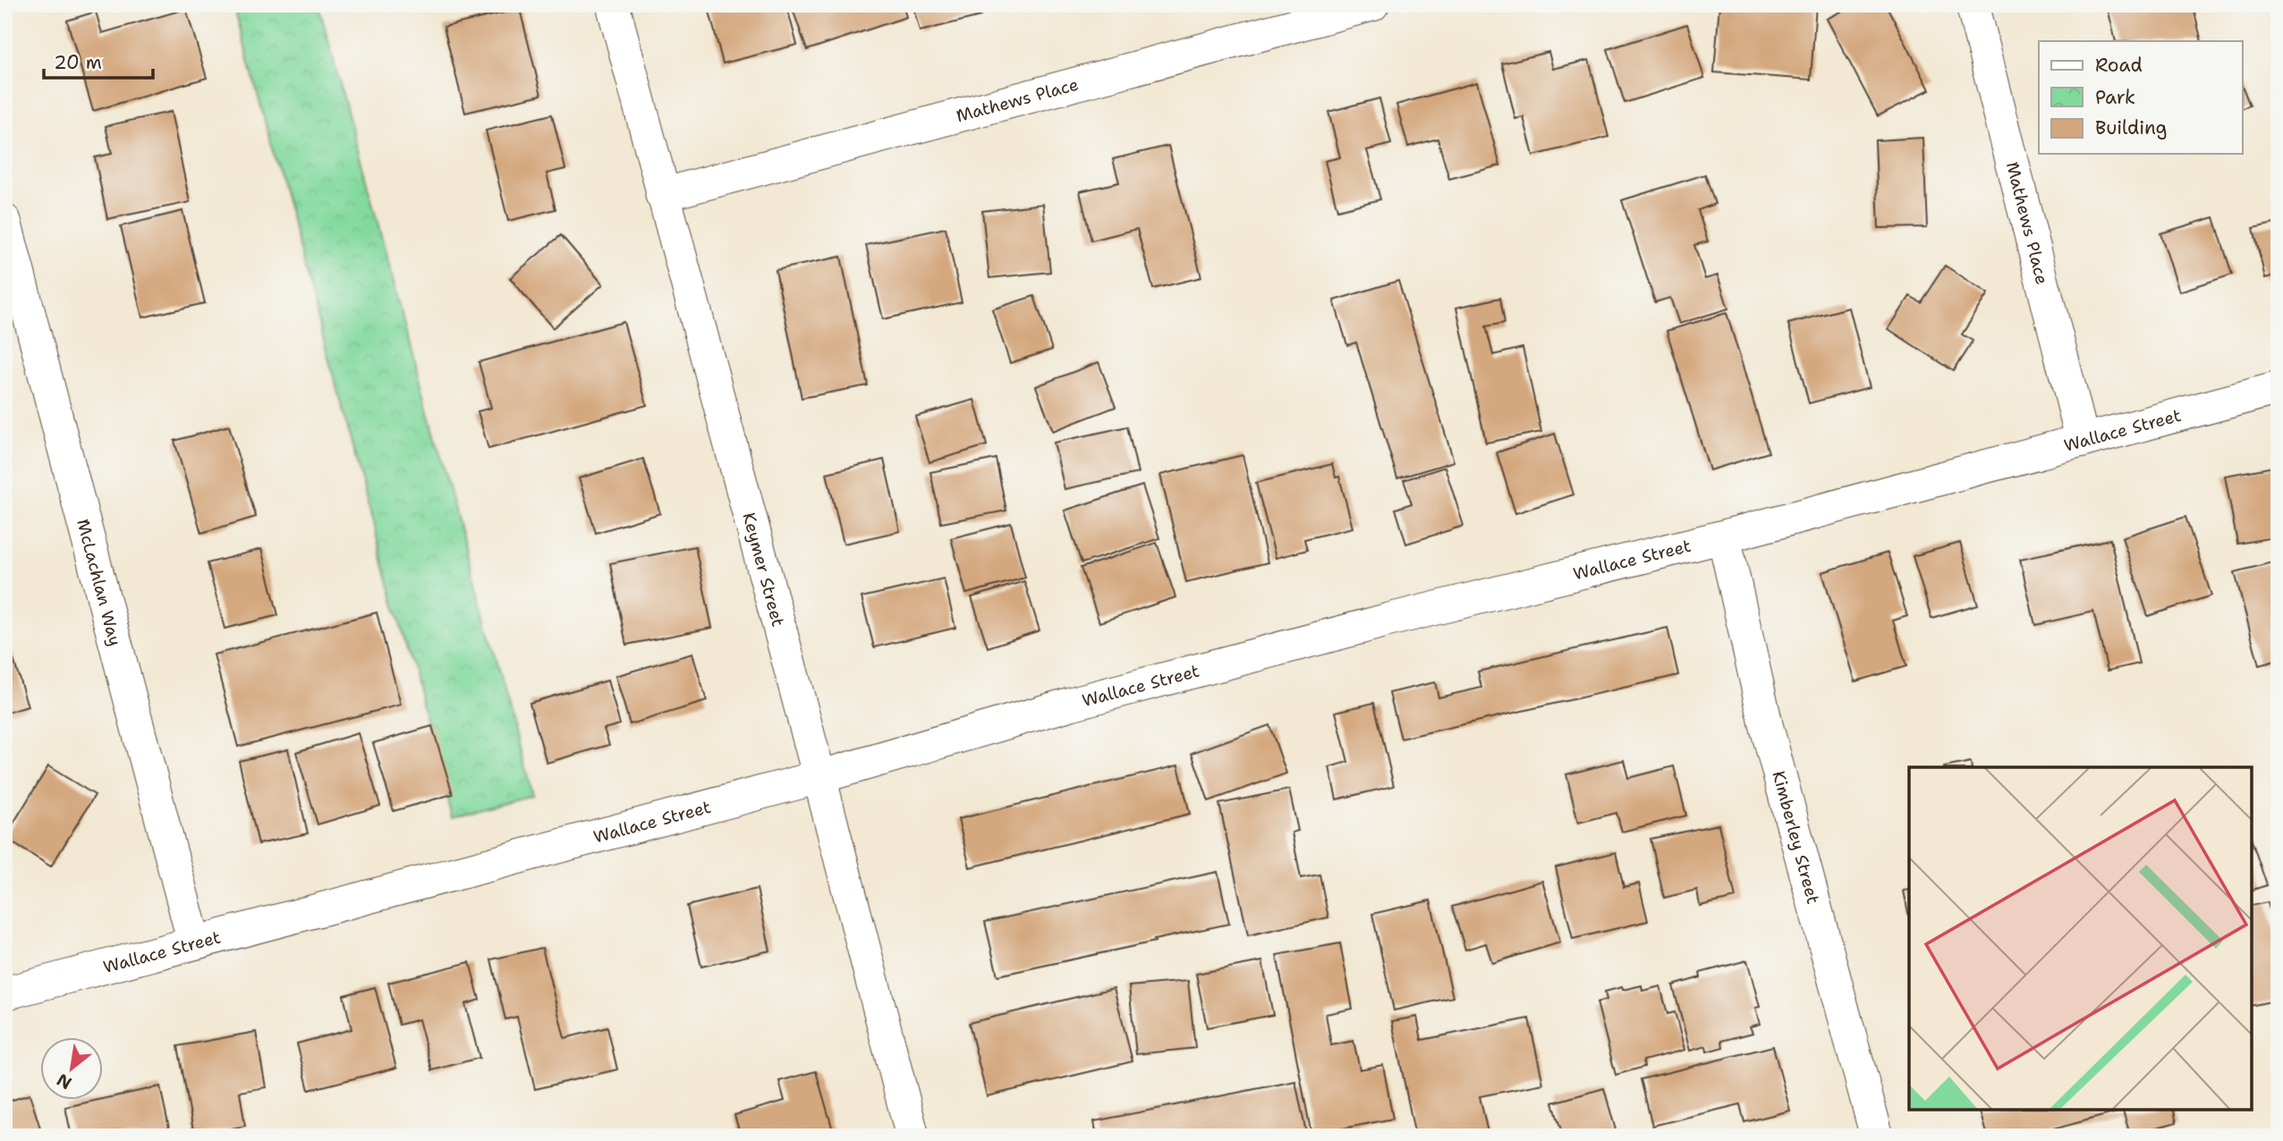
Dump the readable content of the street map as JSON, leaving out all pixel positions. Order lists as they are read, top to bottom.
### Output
{
  "streets": {
    "street": [
      "Mathews Place",
      "Wallace Street",
      "Keymer Street",
      "McLachlan Way",
      "Kimberley Street"
    ]
  },
  "crossings": [
    ["Mathews Place", "Wallace Street"],
    ["Mathews Place", "Keymer Street"],
    ["Wallace Street", "Keymer Street"],
    ["Wallace Street", "McLachlan Way"],
    ["Wallace Street", "Kimberley Street"]
  ],
  "legend": ["Road", "Park", "Building"],
  "scale_bar": "20 m",
  "north": "bottom left"
}
